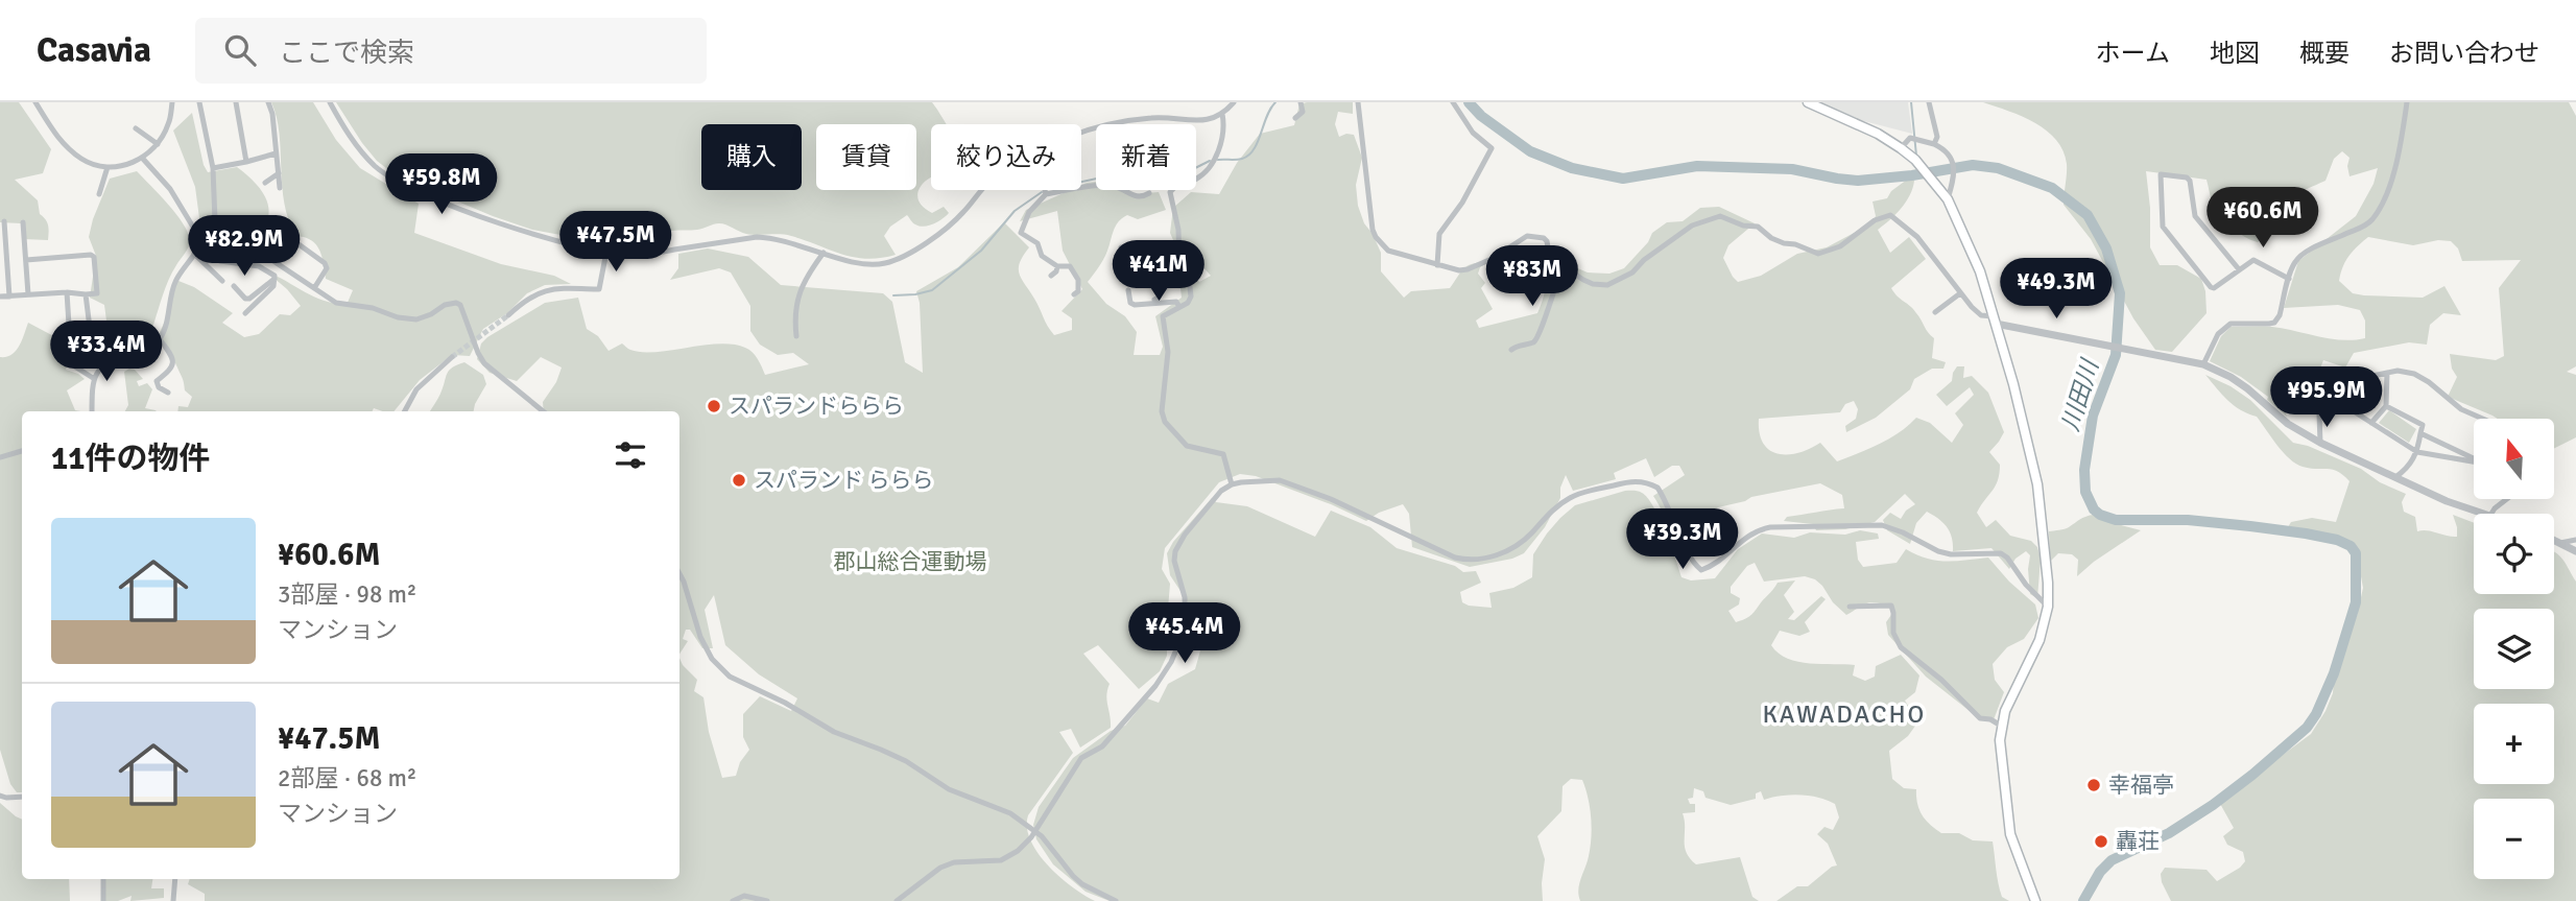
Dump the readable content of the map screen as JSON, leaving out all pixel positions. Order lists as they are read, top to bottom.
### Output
{
  "districts": ["KAWADACHO"],
  "water": ["川田川"],
  "parks": ["郡山総合運動場"],
  "places": [
    "スパランドららら",
    "スパランド ららら",
    "幸福亭",
    "轟荘"
  ],
  "north": "top",
  "page": {
    "header": "Casavia",
    "search": "ここで検索",
    "nav": [
      "ホーム",
      "地図",
      "概要",
      "お問い合わせ"
    ],
    "chip": [
      "購入",
      "賃貸",
      "絞り込み",
      "新着"
    ],
    "price": [
      "¥59.8M",
      "¥60.6M",
      "¥47.5M",
      "¥82.9M",
      "¥41M",
      "¥83M",
      "¥49.3M",
      "¥33.4M",
      "¥95.9M",
      "¥39.3M",
      "¥45.4M"
    ],
    "heading": "11件の物件",
    "map_buttons": ["+", "−"],
    "list": [
      {
        "name": "¥60.6M",
        "note": "3部屋 · 98 m² · マンション"
      },
      {
        "name": "¥47.5M",
        "note": "2部屋 · 68 m² · マンション"
      }
    ]
  }
}
